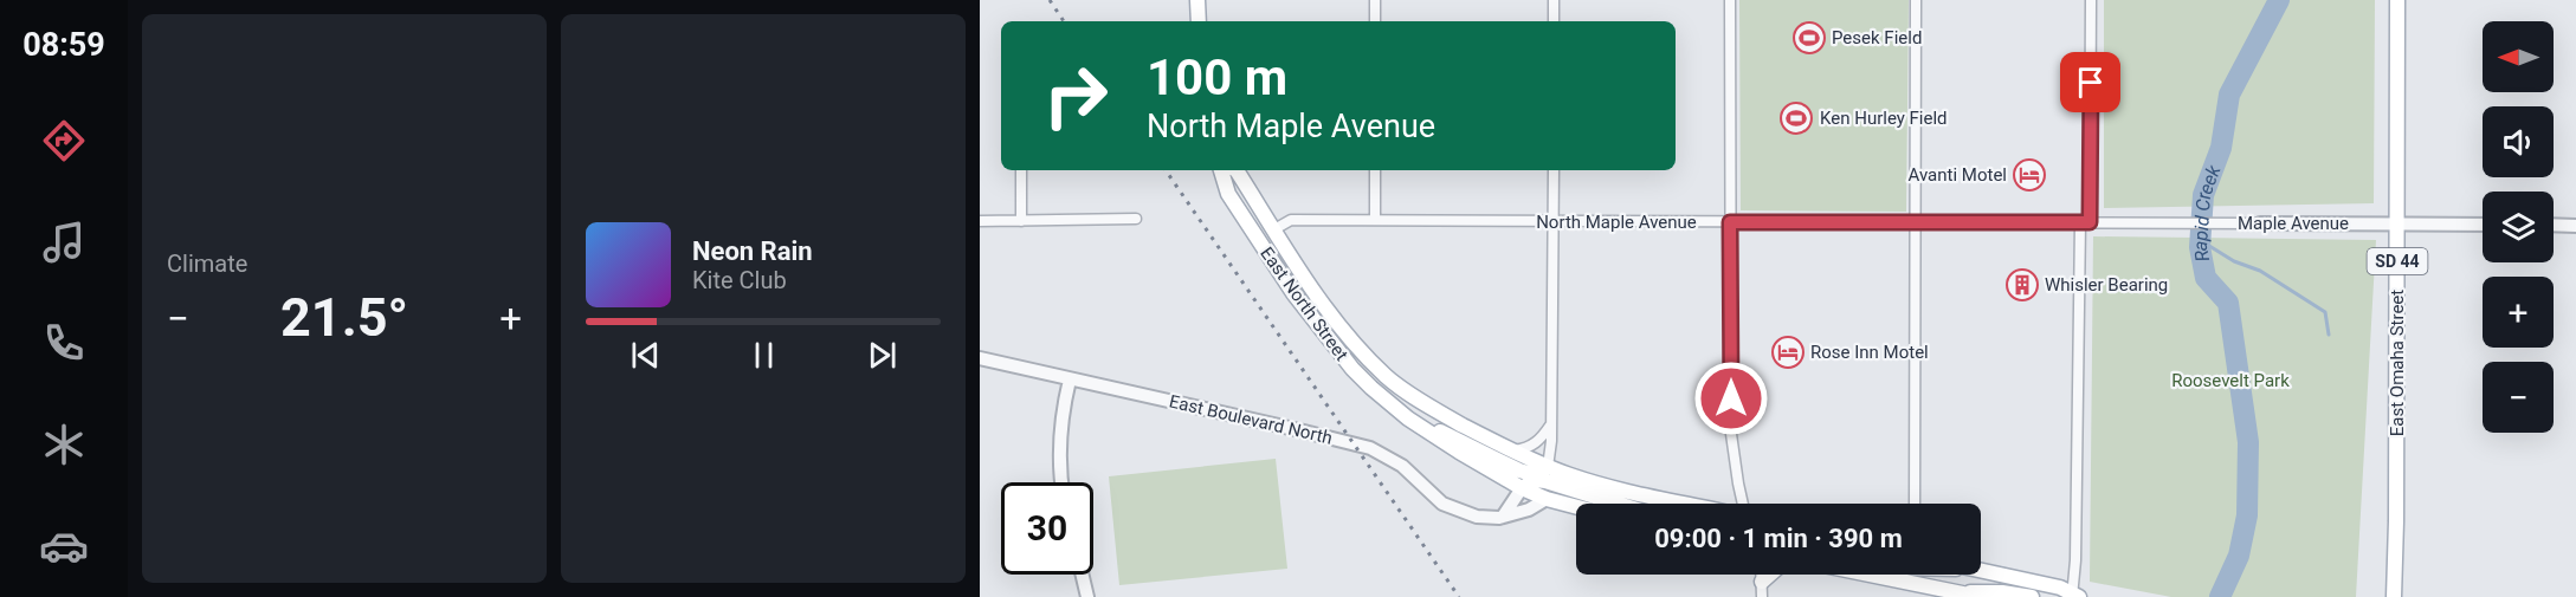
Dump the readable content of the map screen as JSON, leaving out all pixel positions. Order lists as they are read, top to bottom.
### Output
{
  "streets": {
    "main road": ["SD 44", "East North Street", "East Omaha Street"],
    "street": ["North Maple Avenue", "Maple Avenue", "East Boulevard North"]
  },
  "crossings": [
    ["North Maple Avenue", "Maple Avenue"],
    ["North Maple Avenue", "East North Street"],
    ["Maple Avenue", "East Omaha Street"]
  ],
  "water": ["Rapid Creek"],
  "parks": ["Roosevelt Park"],
  "places": {
    "sports": ["Pesek Field", "Ken Hurley Field"],
    "hotel": ["Avanti Motel", "Rose Inn Motel"],
    "building": ["Whisler Bearing"]
  },
  "north": "left",
  "page": {
    "tabs": "08:59",
    "tile": "Climate",
    "map_buttons": ["+", "−"],
    "turn": ["100 m", "North Maple Avenue"],
    "song": ["Neon Rain", "Kite Club"],
    "heat": ["−", "21.5°", "+"],
    "limit": "30",
    "trip": "09:00 · 1 min · 390 m"
  }
}
